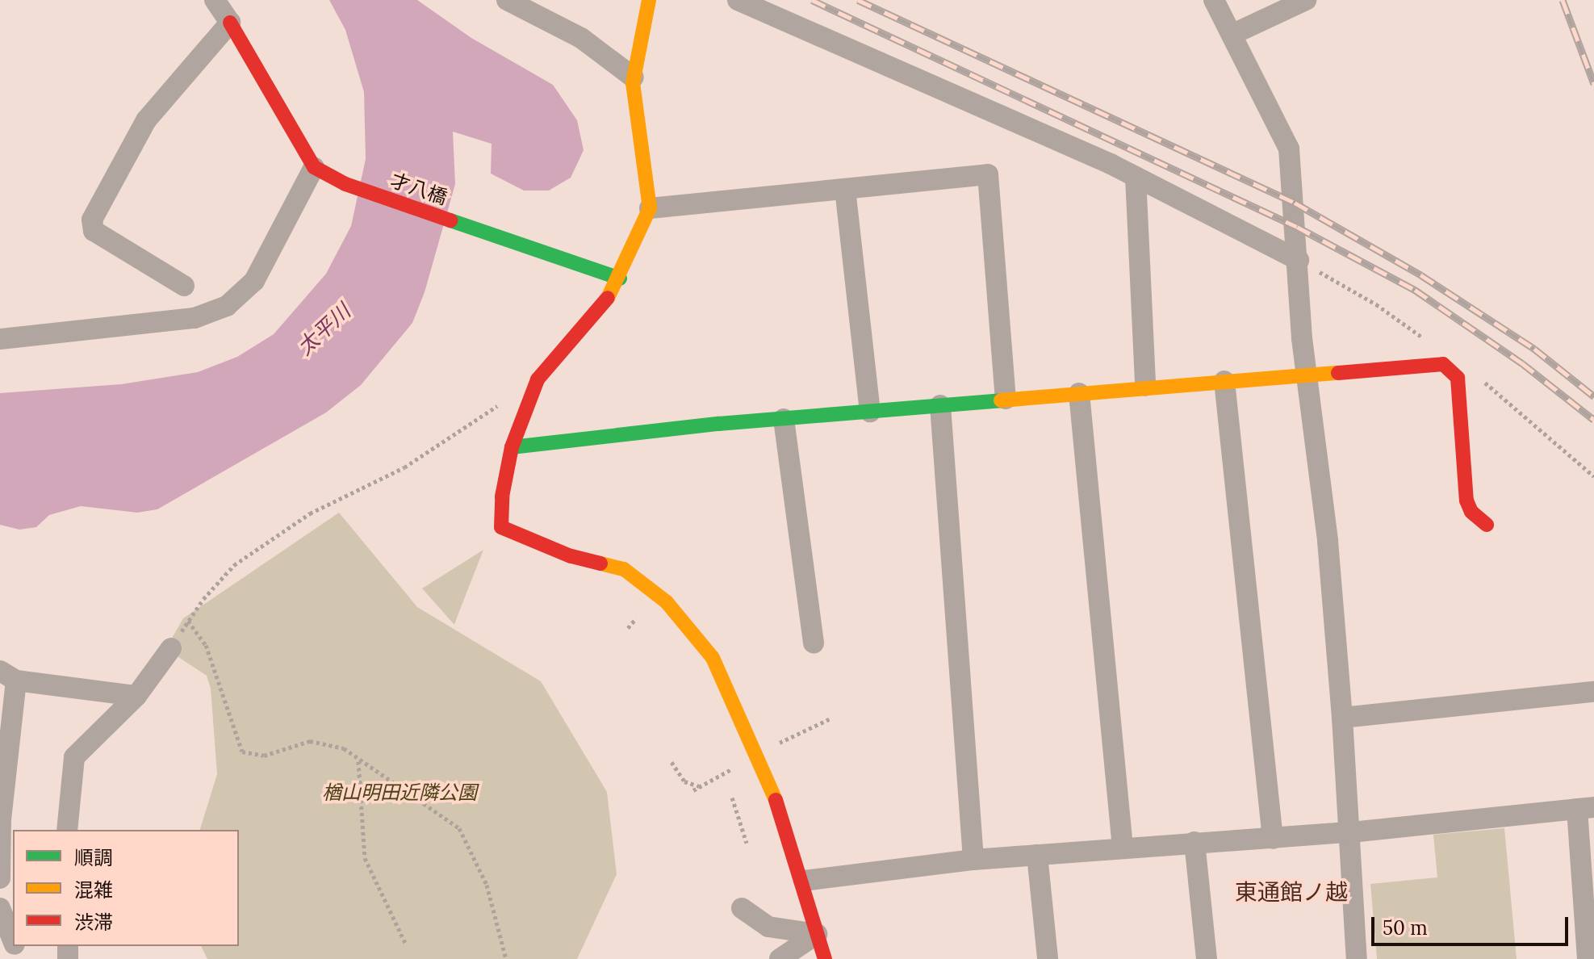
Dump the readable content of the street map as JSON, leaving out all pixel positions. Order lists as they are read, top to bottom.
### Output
{
  "streets": {
    "street": ["才八橋"]
  },
  "districts": ["東通館ノ越"],
  "water": ["太平川"],
  "parks": ["楢山明田近隣公園"],
  "legend": ["順調", "混雑", "渋滞"],
  "scale_bar": "50 m"
}
